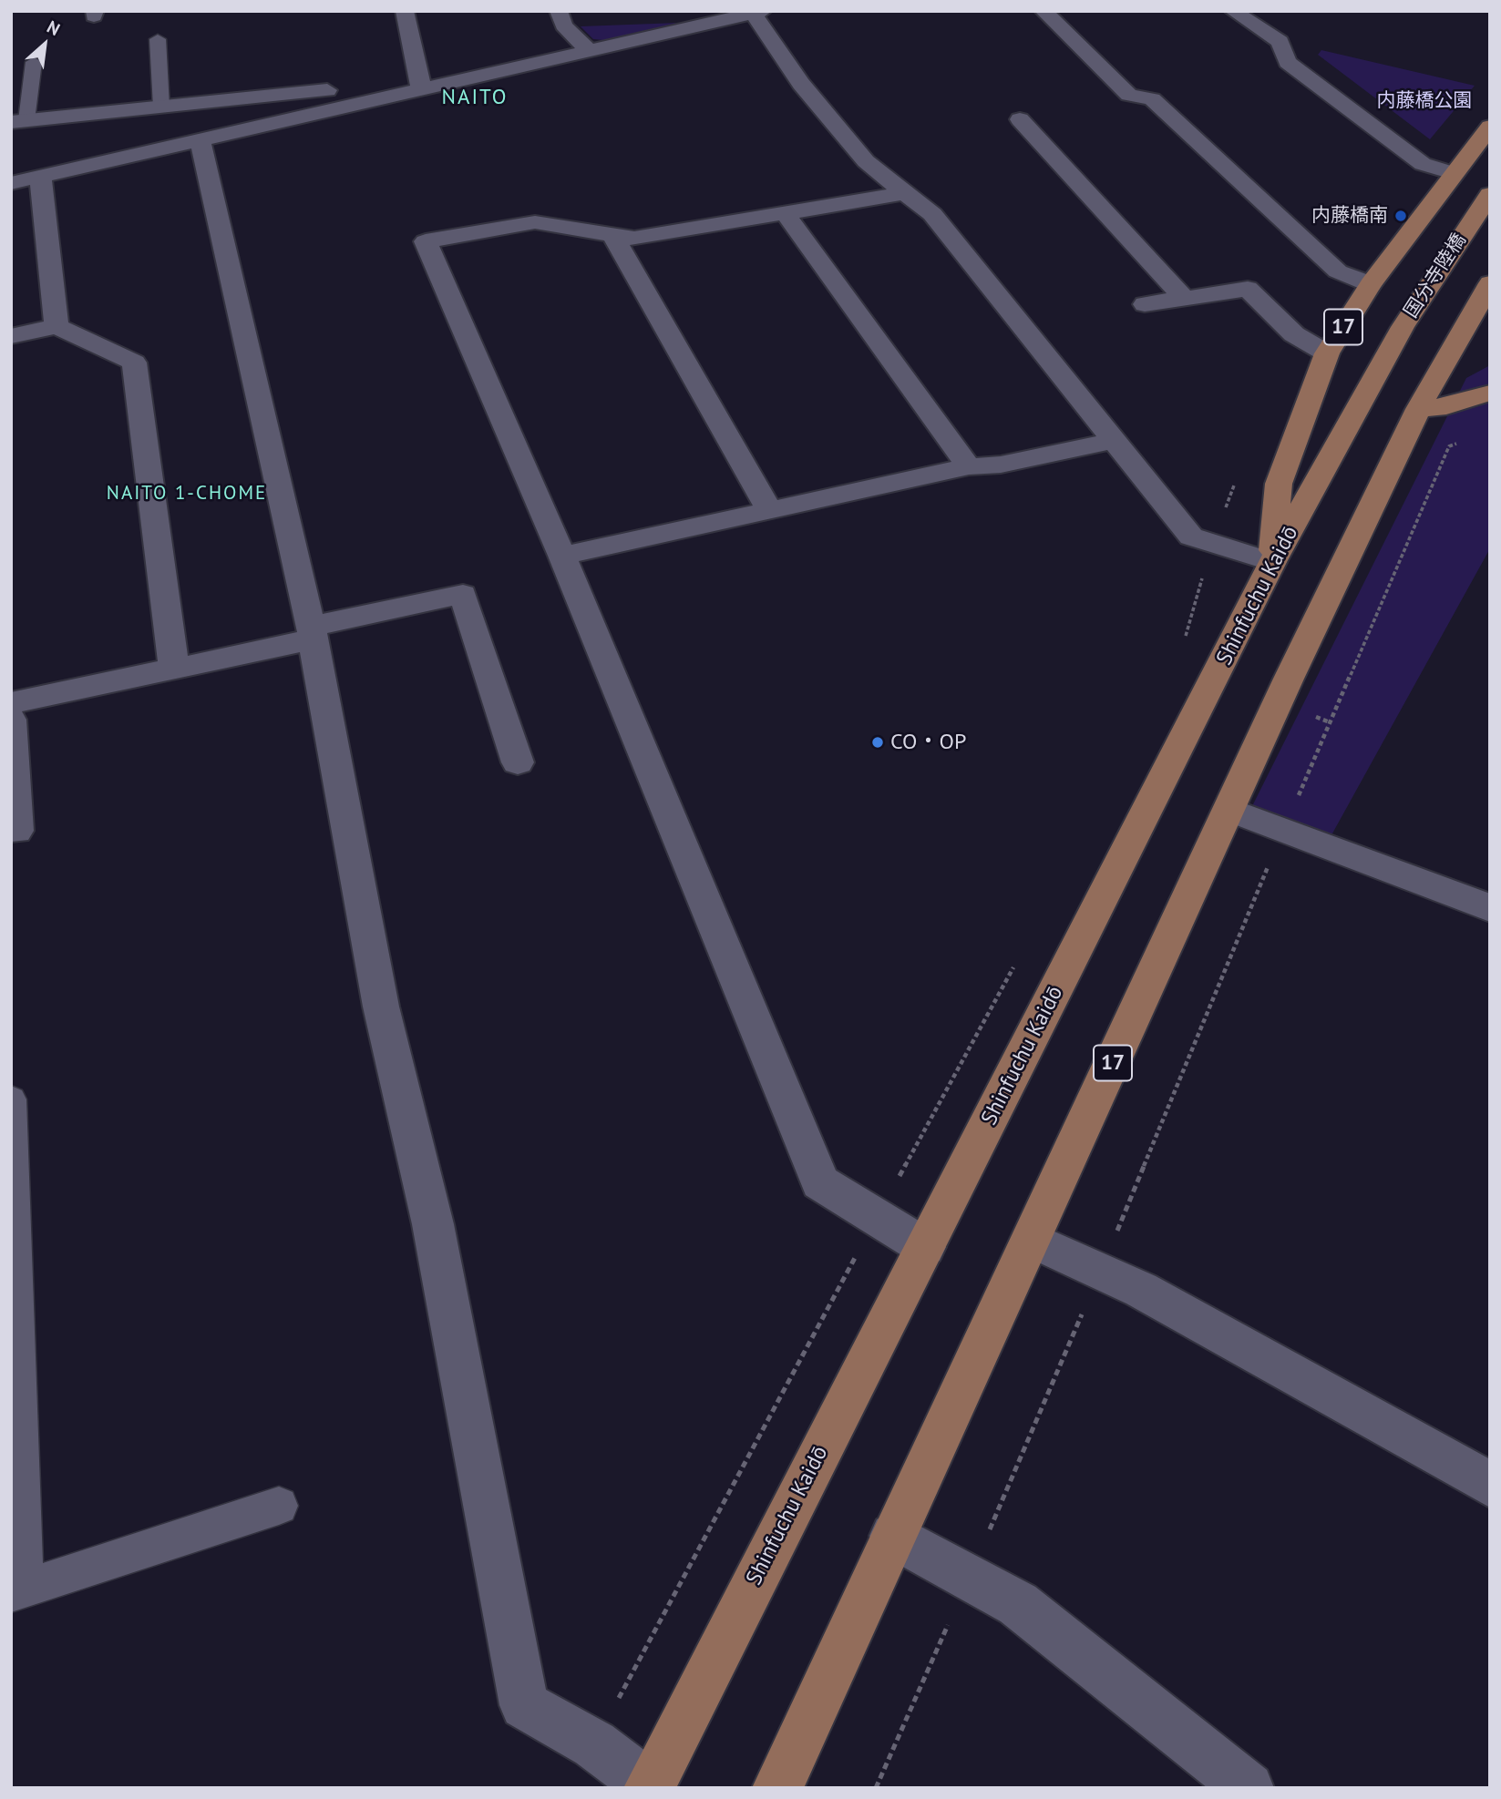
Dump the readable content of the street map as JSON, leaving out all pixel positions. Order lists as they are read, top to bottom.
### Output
{
  "streets": {
    "main road": ["国分寺陸橋", "17", "Shinfuchu Kaidō"]
  },
  "crossings": [
    ["国分寺陸橋", "Shinfuchu Kaidō"],
    ["17", "Shinfuchu Kaidō"]
  ],
  "districts": ["NAITO", "NAITO 1-CHOME"],
  "parks": ["内藤橋公園"],
  "places": ["内藤橋南", "CO・OP"],
  "north": "top right"
}
